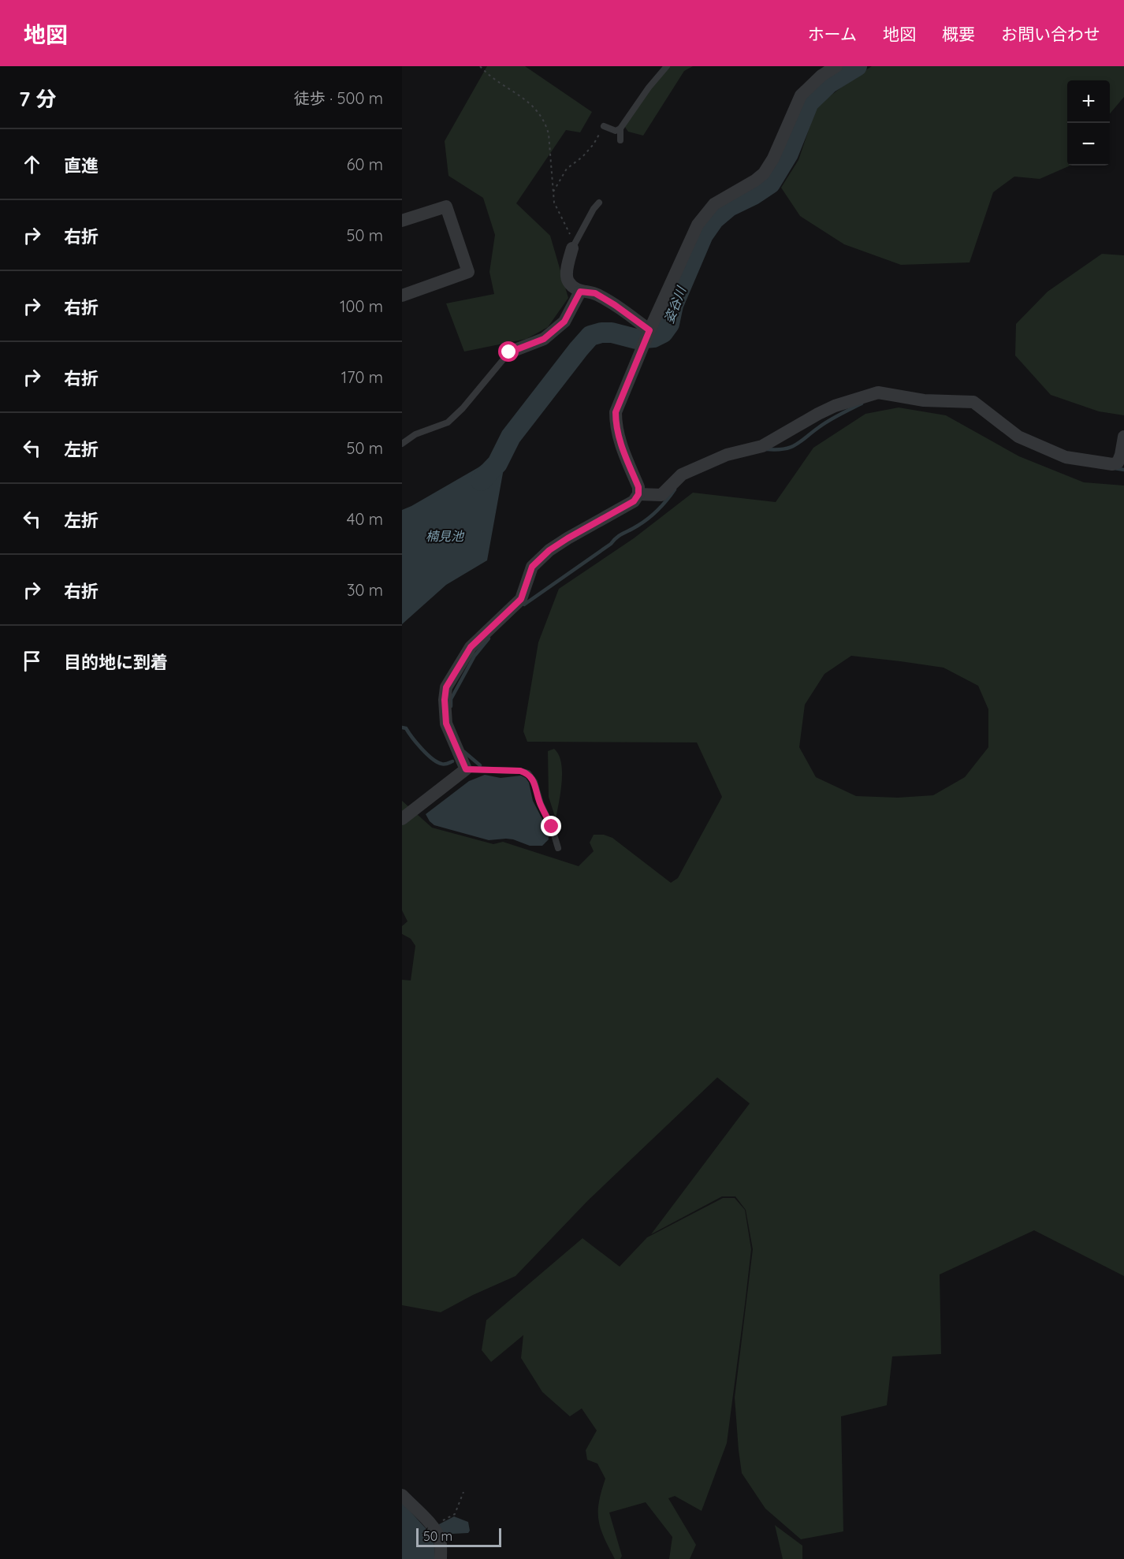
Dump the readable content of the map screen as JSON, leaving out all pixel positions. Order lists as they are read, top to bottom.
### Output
{
  "water": ["姿谷川", "楠見池"],
  "scale_bar": "50 m",
  "page": {
    "header": "地図",
    "nav": [
      "ホーム",
      "地図",
      "概要",
      "お問い合わせ"
    ],
    "heading": ["7 分", "徒歩 · 500 m"],
    "map_buttons": ["+", "−"],
    "list": [
      ["直進", "60 m"],
      ["右折", "50 m"],
      ["右折", "100 m"],
      ["右折", "170 m"],
      ["左折", "50 m"],
      ["左折", "40 m"],
      ["右折", "30 m"],
      "目的地に到着"
    ],
    "scale": "50 m"
  }
}
